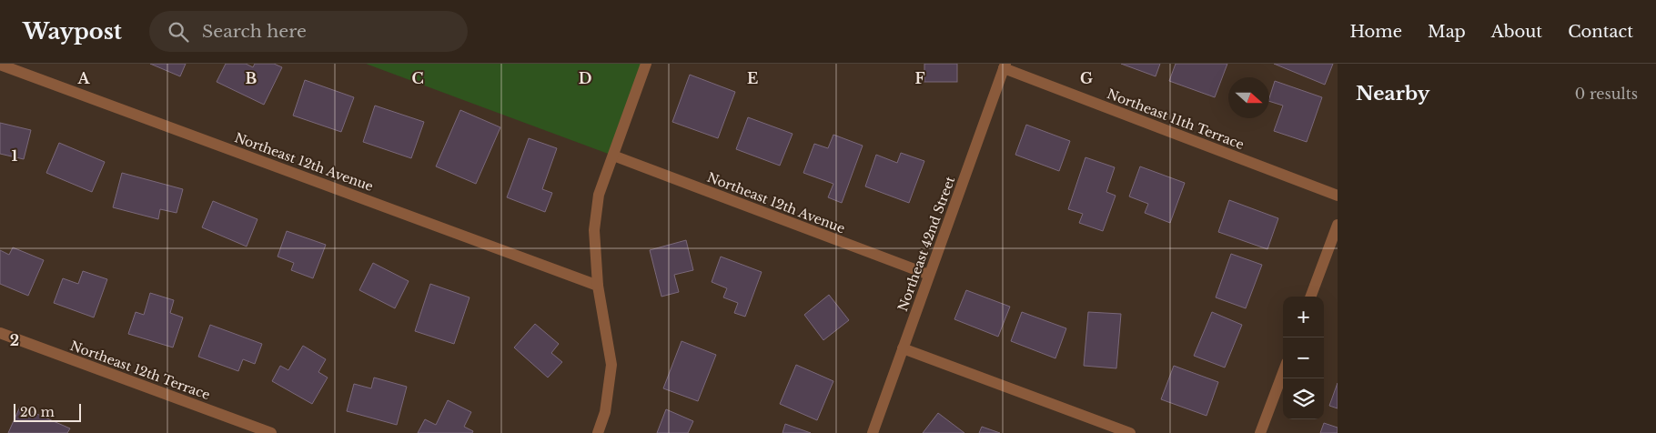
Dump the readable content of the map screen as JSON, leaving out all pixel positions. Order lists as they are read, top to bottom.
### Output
{
  "streets": {
    "street": [
      "Northeast 11th Terrace",
      "Northeast 12th Avenue",
      "Northeast 42nd Street",
      "Northeast 12th Terrace"
    ]
  },
  "crossings": [
    ["Northeast 11th Terrace", "Northeast 42nd Street"],
    ["Northeast 12th Avenue", "Northeast 42nd Street"]
  ],
  "scale_bar": "20 m",
  "north": "right",
  "page": {
    "header": "Waypost",
    "search": "Search here",
    "nav": [
      "Home",
      "Map",
      "About",
      "Contact"
    ],
    "heading": ["Nearby", "0 results"],
    "map_buttons": ["+", "−"],
    "scale": "20 m"
  },
  "grid": {
    "columns": [
      "A",
      "B",
      "C",
      "D",
      "E",
      "F",
      "G"
    ],
    "rows": ["1", "2"]
  }
}
